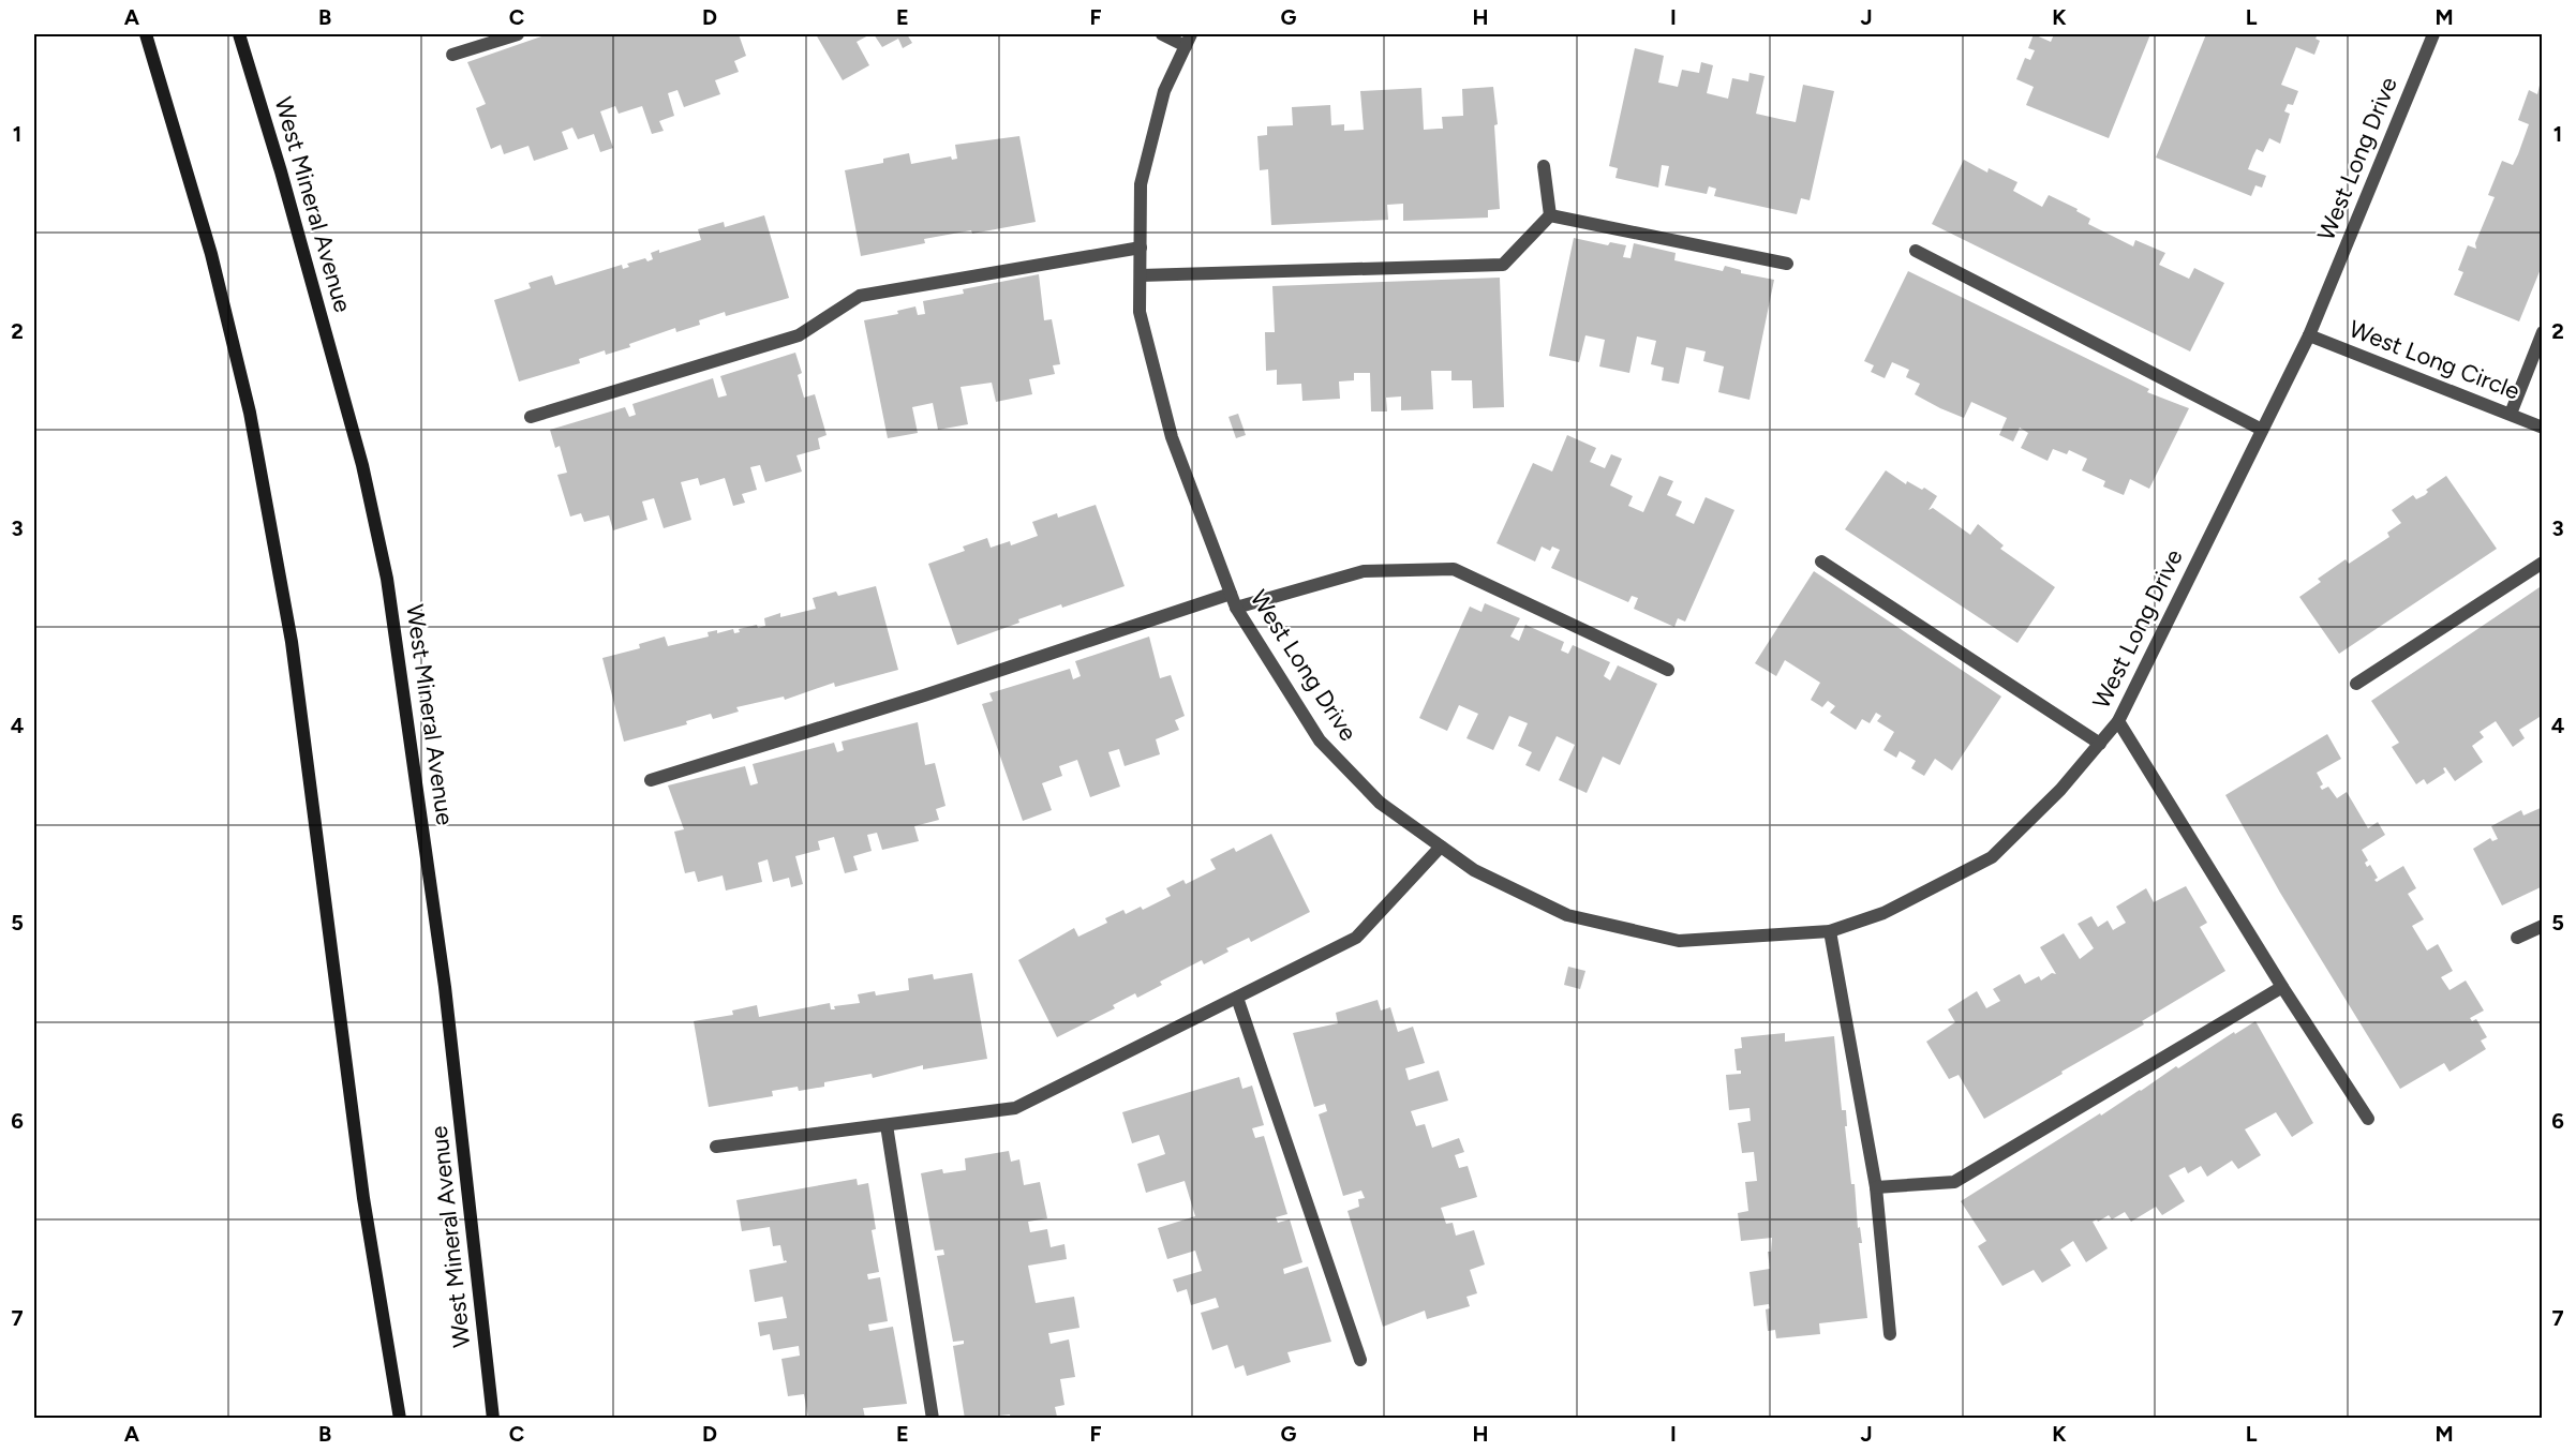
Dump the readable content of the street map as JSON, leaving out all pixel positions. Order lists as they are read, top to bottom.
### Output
{
  "streets": {
    "main road": ["West Mineral Avenue"],
    "street": ["West Long Drive", "West Long Circle"]
  },
  "crossings": [
    ["West Long Drive", "West Long Circle"]
  ],
  "grid": {
    "columns": [
      "A",
      "B",
      "C",
      "D",
      "E",
      "F",
      "G",
      "H",
      "I",
      "J",
      "K",
      "L",
      "M"
    ],
    "rows": [
      "1",
      "2",
      "3",
      "4",
      "5",
      "6",
      "7"
    ]
  }
}
